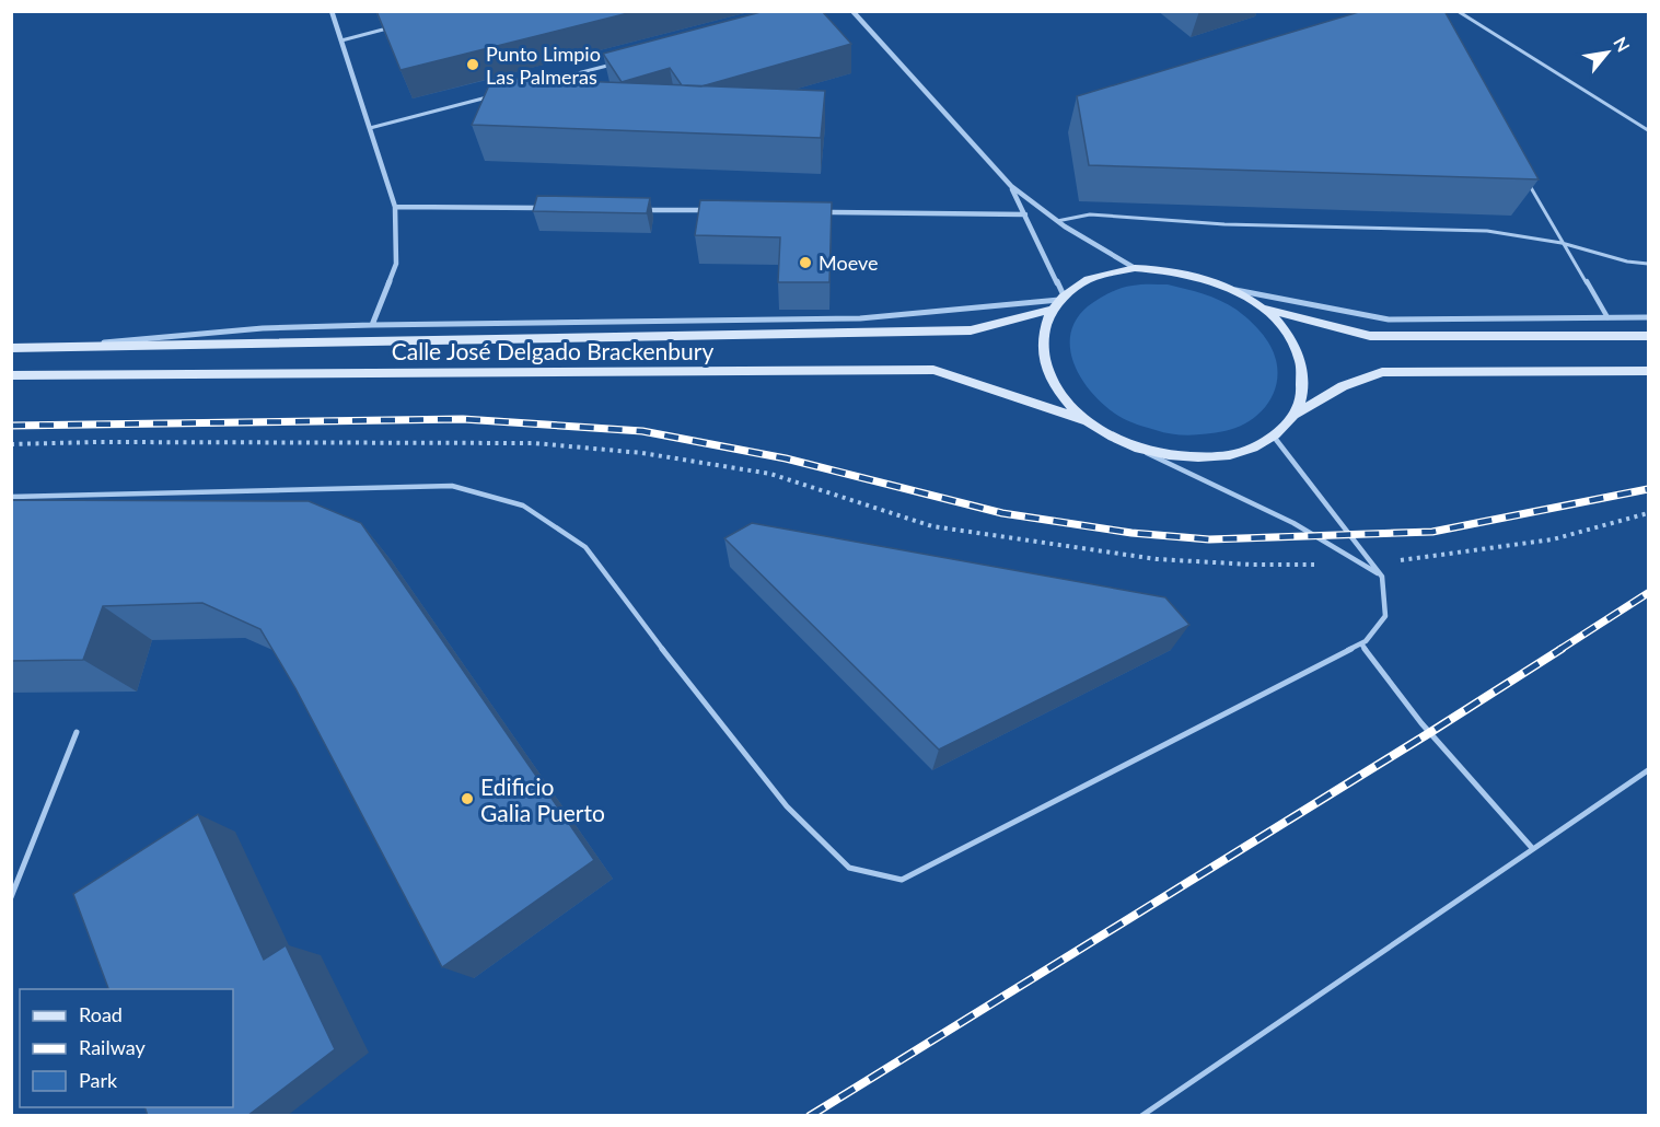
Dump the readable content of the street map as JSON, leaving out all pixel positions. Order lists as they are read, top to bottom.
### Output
{
  "streets": {
    "main road": ["Calle José Delgado Brackenbury"]
  },
  "places": ["Punto Limpio Las Palmeras", "Moeve", "Edificio Galia Puerto"],
  "legend": ["Road", "Railway", "Park"],
  "north": "top right"
}
